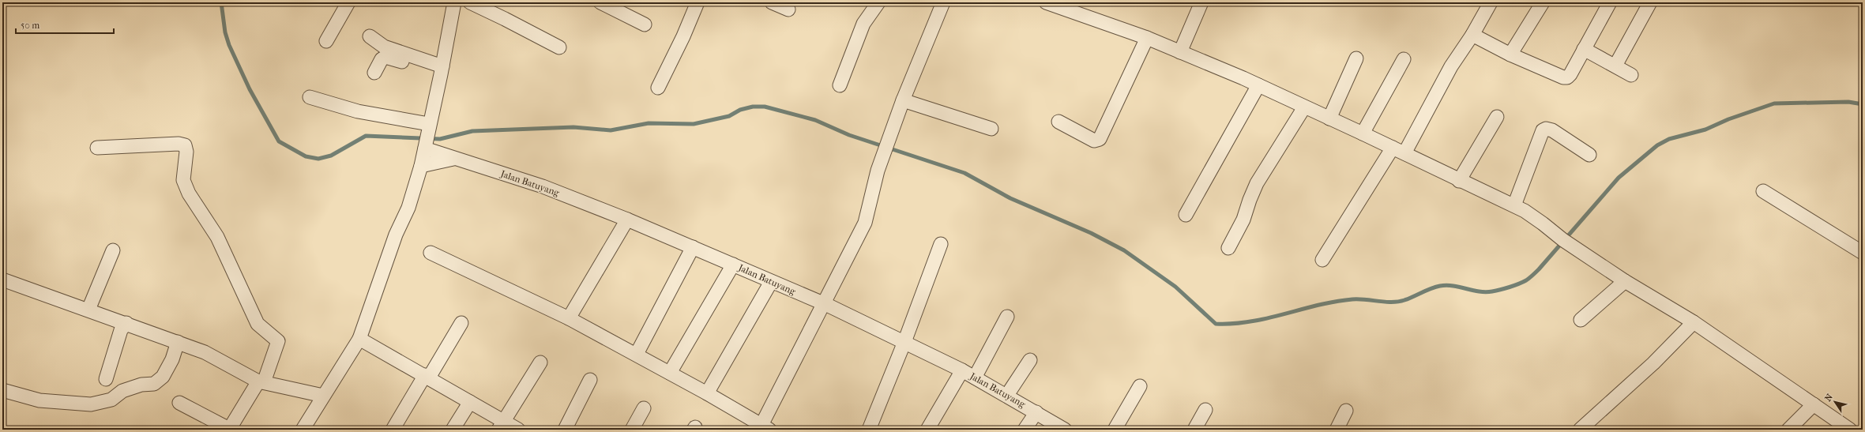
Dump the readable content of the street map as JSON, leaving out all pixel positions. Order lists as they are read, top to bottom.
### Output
{
  "streets": {
    "street": ["Jalan Batuyang"]
  },
  "scale_bar": "50 m",
  "north": "top left"
}
